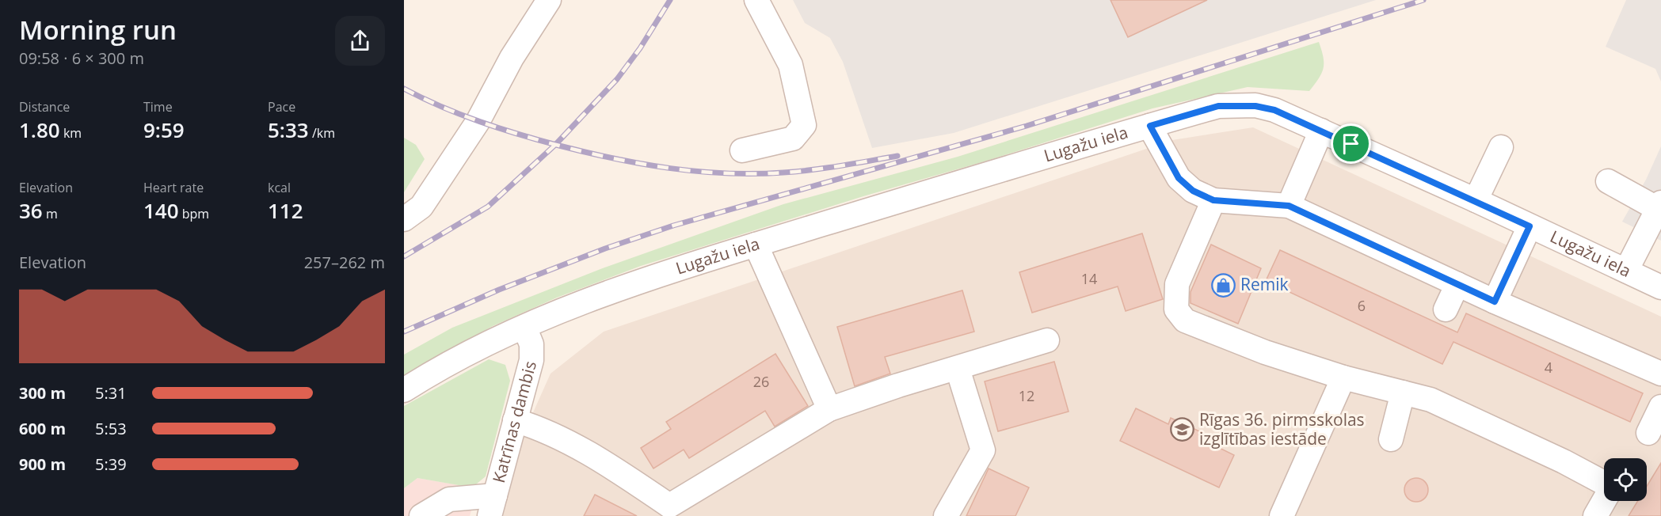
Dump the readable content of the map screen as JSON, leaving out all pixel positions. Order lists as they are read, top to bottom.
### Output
{
  "streets": {
    "street": ["Lugažu iela", "Katrīnas dambis"]
  },
  "crossings": [
    ["Lugažu iela", "Katrīnas dambis"]
  ],
  "places": {
    "shop": ["Remik"],
    "school or university": ["Rīgas 36. pirmsskolas izglītības iestāde"]
  },
  "house_numbers": [
    "14",
    "6",
    "4",
    "26",
    "12"
  ],
  "page": {
    "heading": ["Morning run", "09:58 · 6 × 300 m"],
    "stats": [
      ["Distance", "1.80 km"],
      ["Time", "9:59"],
      ["Pace", "5:33 /km"],
      ["Elevation", "36 m"],
      ["Heart rate", "140 bpm"],
      ["kcal", "112"]
    ],
    "chart": ["Elevation", "257–262 m"],
    "list": [
      {
        "name": "300 m",
        "note": "5:31"
      },
      {
        "name": "600 m",
        "note": "5:53"
      },
      {
        "name": "900 m",
        "note": "5:39"
      }
    ]
  }
}
